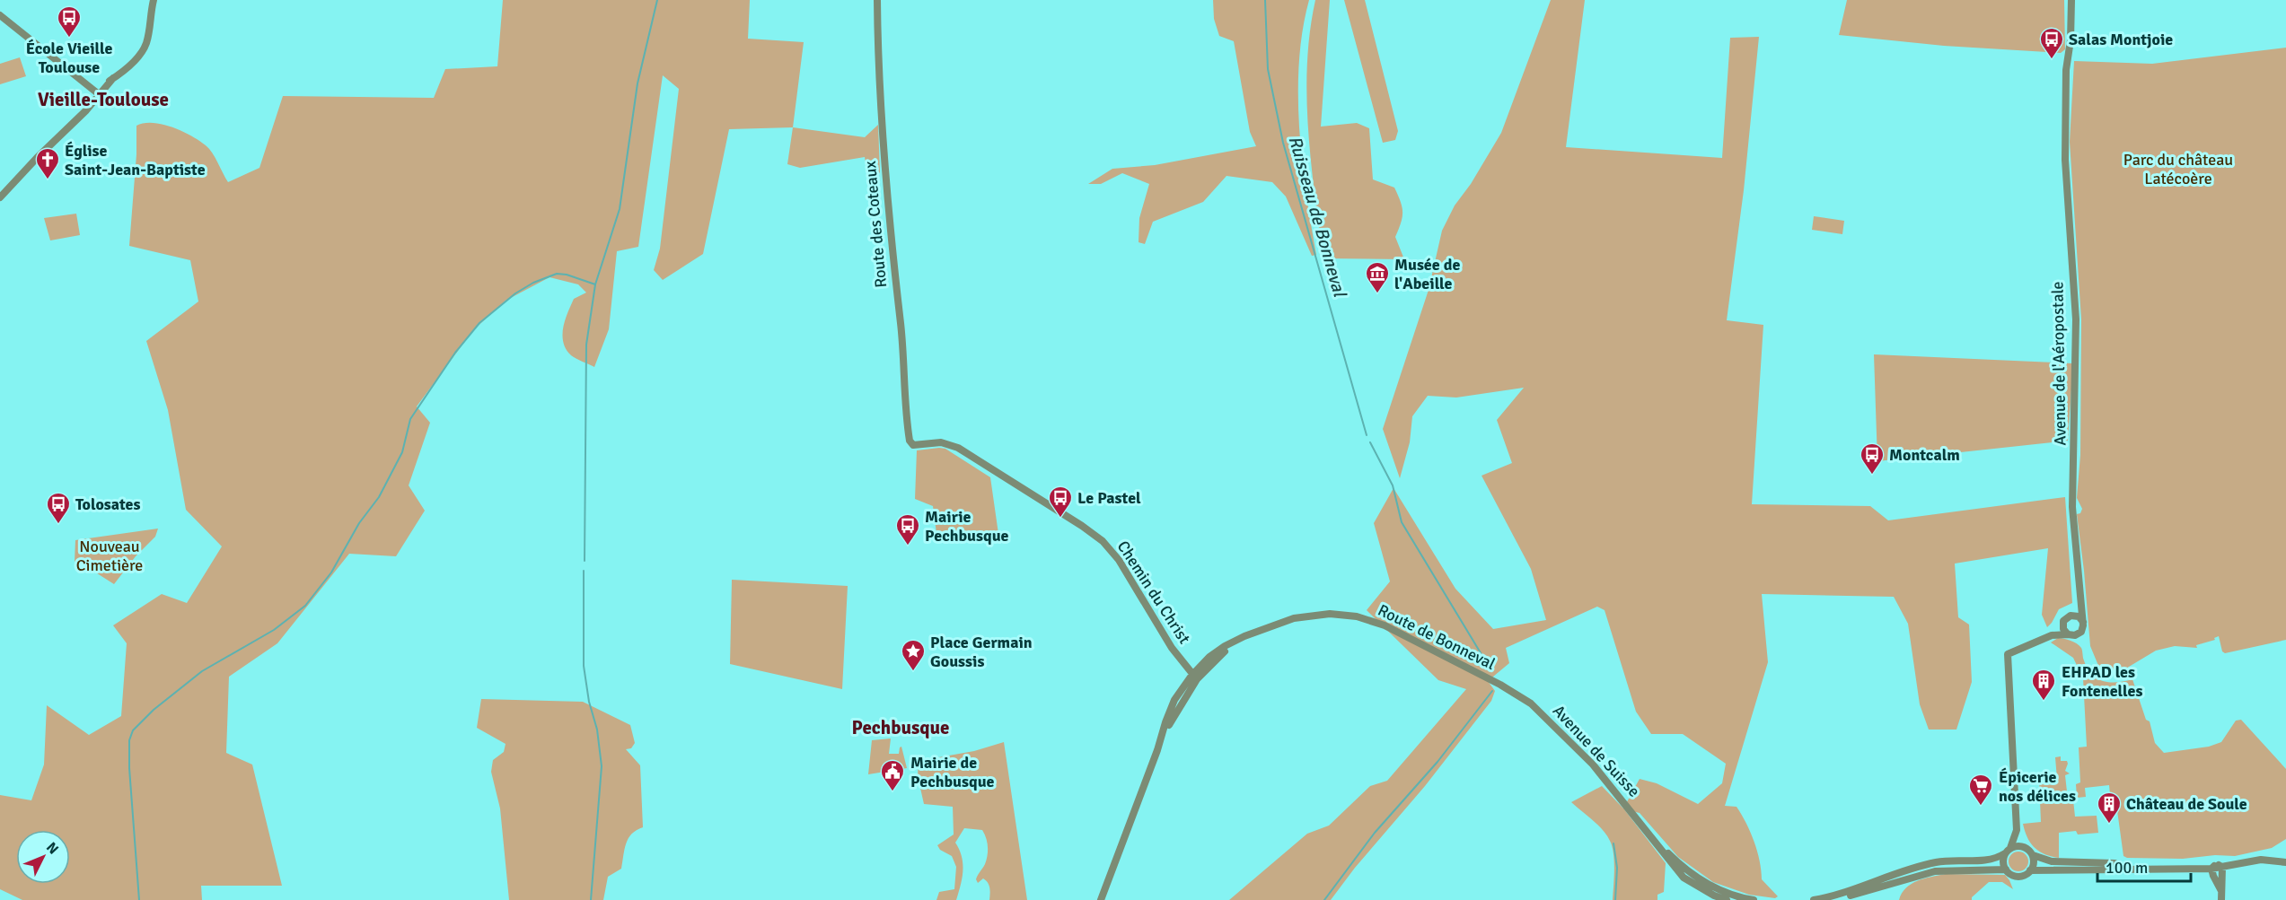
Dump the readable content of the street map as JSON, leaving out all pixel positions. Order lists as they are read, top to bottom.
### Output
{
  "streets": {
    "street": [
      "Route des Coteaux",
      "Avenue de l'Aéropostale",
      "Chemin du Christ",
      "Route de Bonneval",
      "Avenue de Suisse"
    ]
  },
  "crossings": [
    ["Route des Coteaux", "Chemin du Christ"],
    ["Chemin du Christ", "Route de Bonneval"],
    ["Route de Bonneval", "Avenue de Suisse"]
  ],
  "districts": ["Vieille-Toulouse", "Pechbusque"],
  "water": ["Ruisseau de Bonneval"],
  "parks": ["Parc du château Latécoère", "Nouveau Cimetière"],
  "places": {
    "bus stop": [
      "École Vieille Toulouse",
      "Salas Montjoie",
      "Montcalm",
      "Le Pastel",
      "Tolosates",
      "Mairie Pechbusque"
    ],
    "church": ["Église Saint-Jean-Baptiste"],
    "museum": ["Musée de l'Abeille"],
    "place": ["Place Germain Goussis"],
    "building": ["EHPAD les Fontenelles", "Château de Soule"],
    "public building": ["Mairie de Pechbusque"],
    "supermarket": ["Épicerie nos délices"]
  },
  "scale_bar": "100 m",
  "north": "top right"
}
